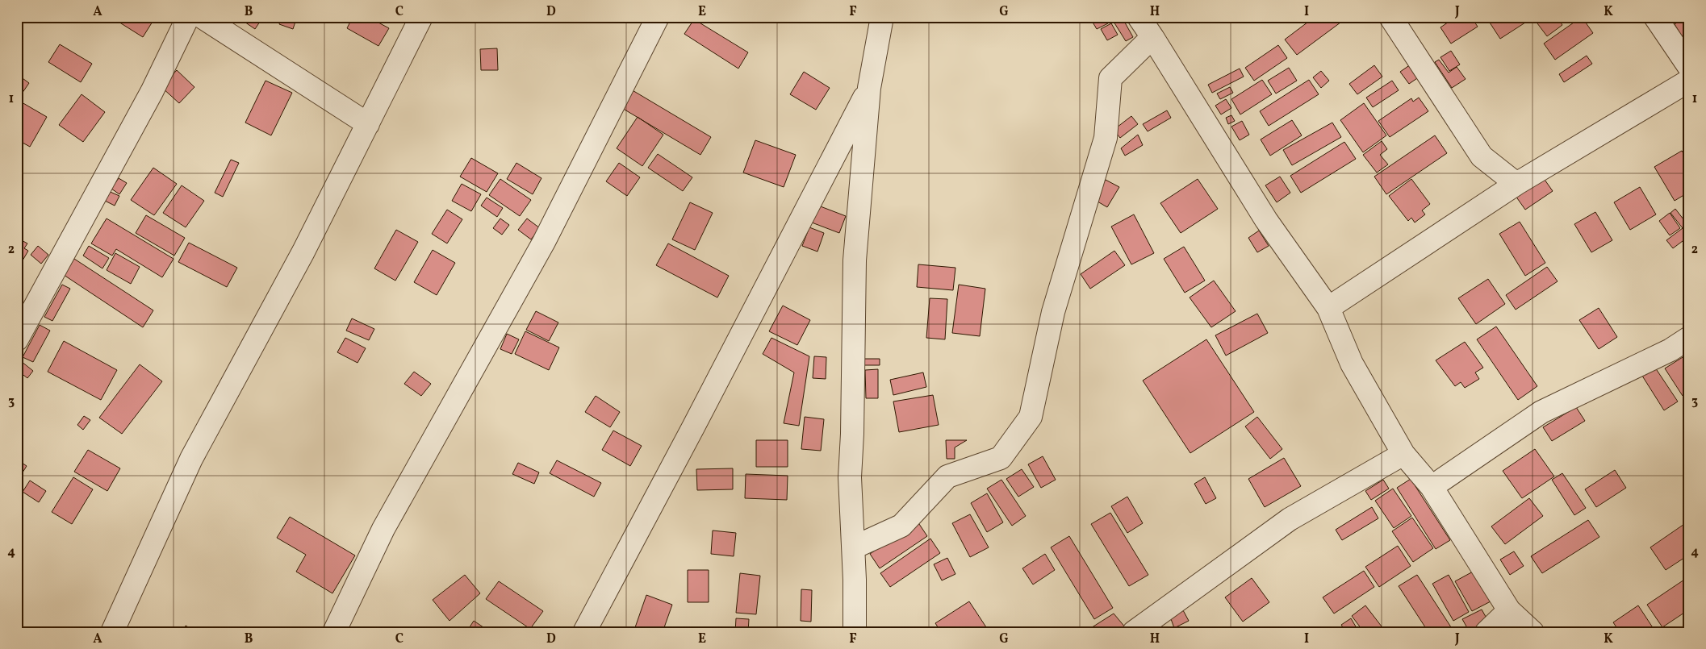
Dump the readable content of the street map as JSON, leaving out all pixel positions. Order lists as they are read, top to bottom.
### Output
{
  "grid": {
    "columns": [
      "A",
      "B",
      "C",
      "D",
      "E",
      "F",
      "G",
      "H",
      "I",
      "J",
      "K"
    ],
    "rows": [
      "1",
      "2",
      "3",
      "4"
    ]
  }
}
